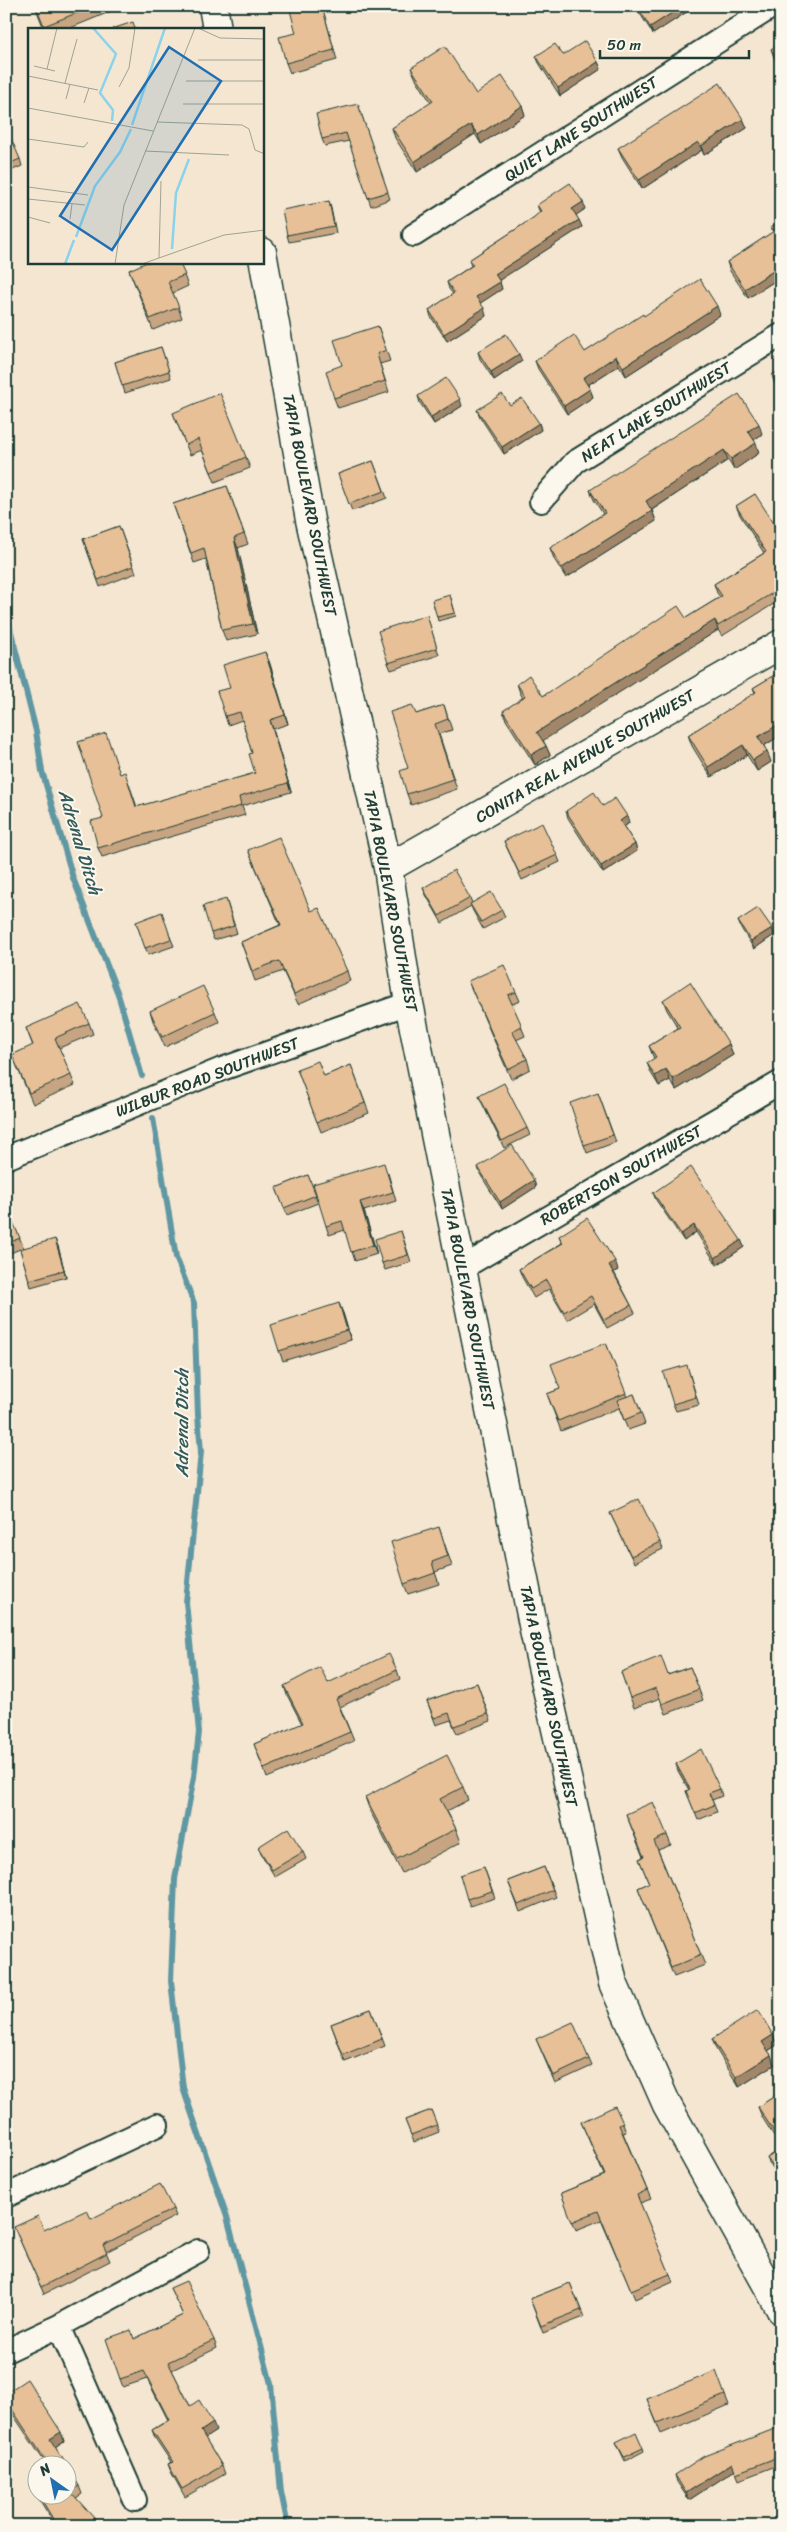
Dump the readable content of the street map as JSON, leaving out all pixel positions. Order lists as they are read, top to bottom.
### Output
{
  "streets": {
    "street": [
      "QUIET LANE SOUTHWEST",
      "NEAT LANE SOUTHWEST",
      "TAPIA BOULEVARD SOUTHWEST",
      "CONITA REAL AVENUE SOUTHWEST",
      "WILBUR ROAD SOUTHWEST",
      "ROBERTSON SOUTHWEST"
    ]
  },
  "crossings": [
    ["TAPIA BOULEVARD SOUTHWEST", "CONITA REAL AVENUE SOUTHWEST"],
    ["TAPIA BOULEVARD SOUTHWEST", "WILBUR ROAD SOUTHWEST"],
    ["TAPIA BOULEVARD SOUTHWEST", "ROBERTSON SOUTHWEST"]
  ],
  "water": ["Adrenal Ditch"],
  "scale_bar": "50 m",
  "north": "top left"
}
